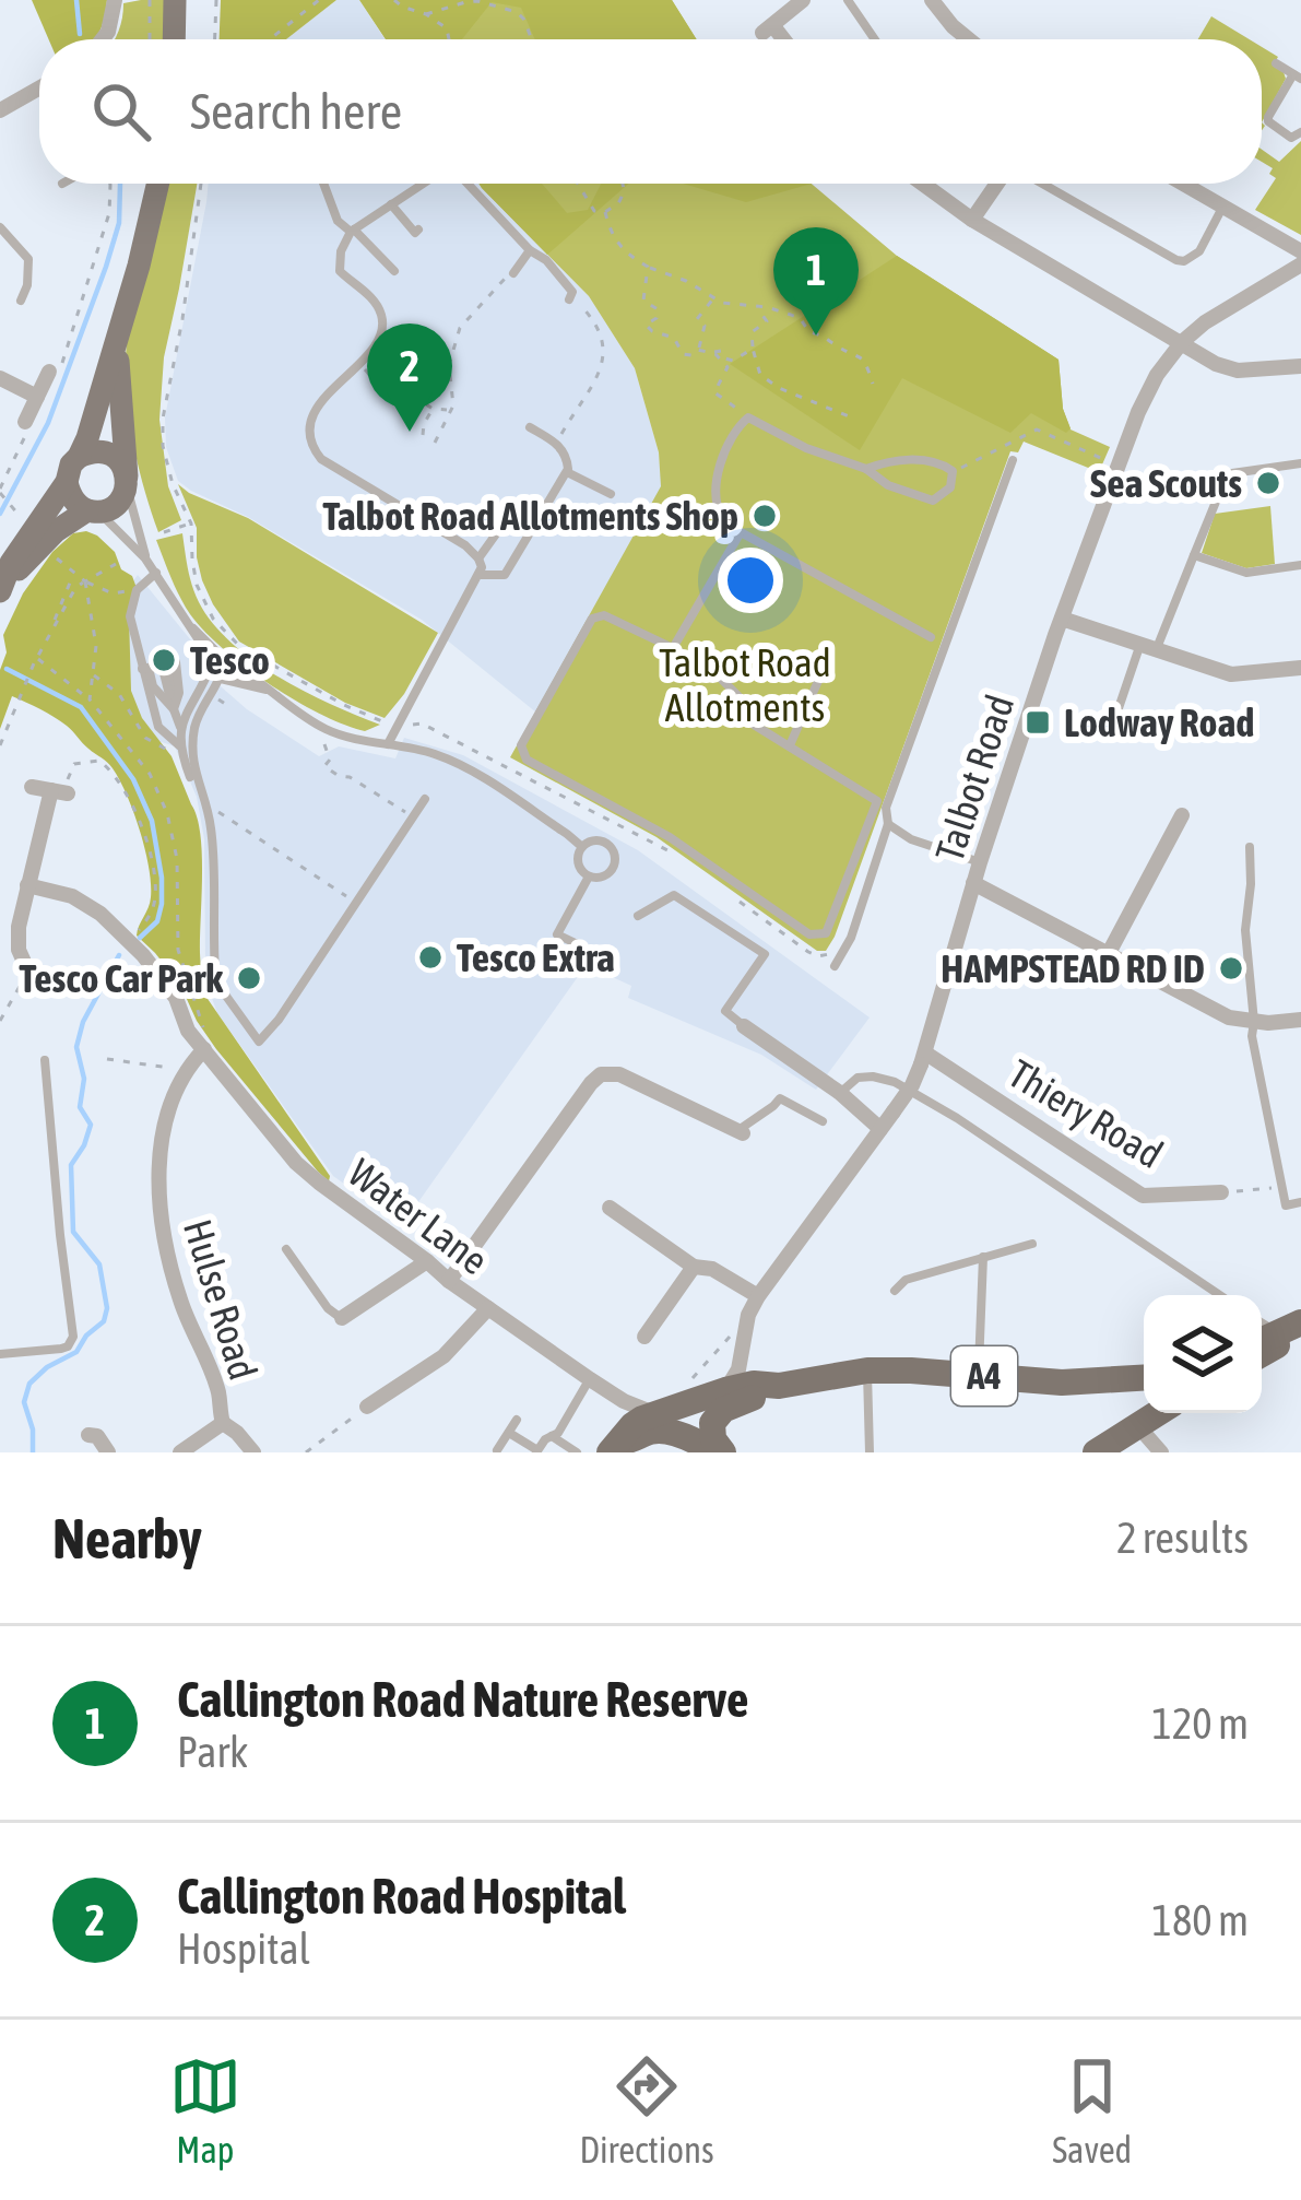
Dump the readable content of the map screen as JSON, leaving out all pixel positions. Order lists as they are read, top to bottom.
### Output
{
  "streets": {
    "highway": ["A4"],
    "street": [
      "Talbot Road",
      "Thiery Road",
      "Water Lane",
      "Hulse Road"
    ]
  },
  "crossings": [
    ["Talbot Road", "Thiery Road"],
    ["Talbot Road", "A4"],
    ["Water Lane", "Hulse Road"],
    ["Water Lane", "A4"]
  ],
  "parks": ["Talbot Road Allotments"],
  "places": {
    "other": [
      "Sea Scouts",
      "Talbot Road Allotments Shop",
      "Tesco",
      "Tesco Extra",
      "HAMPSTEAD RD ID",
      "Tesco Car Park"
    ],
    "transit": ["Lodway Road"]
  },
  "page": {
    "search": "Search here",
    "pins": ["1", "2"],
    "heading": ["Nearby", "2 results"],
    "list": [
      {
        "mark": "1",
        "name": "Callington Road Nature Reserve",
        "note": "Park",
        "value": "120 m"
      },
      {
        "mark": "2",
        "name": "Callington Road Hospital",
        "note": "Hospital",
        "value": "180 m"
      }
    ],
    "nav": ["Map", "Directions", "Saved"]
  }
}
